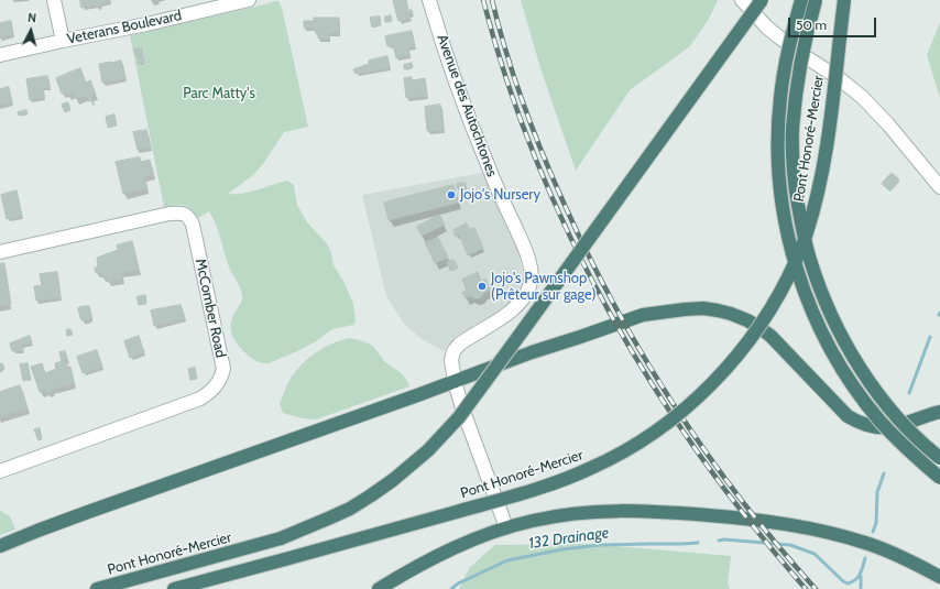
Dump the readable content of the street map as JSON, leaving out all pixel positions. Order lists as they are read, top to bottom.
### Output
{
  "streets": {
    "highway": ["Pont Honoré-Mercier"],
    "street": ["Veterans Boulevard", "Avenue des Autochtones", "McComber Road"]
  },
  "water": ["132 Drainage"],
  "parks": ["Parc Matty's"],
  "places": ["Jojo's Nursery", "Jojo's Pawnshop (Prêteur sur gage)"],
  "scale_bar": "50 m",
  "north": "top"
}
